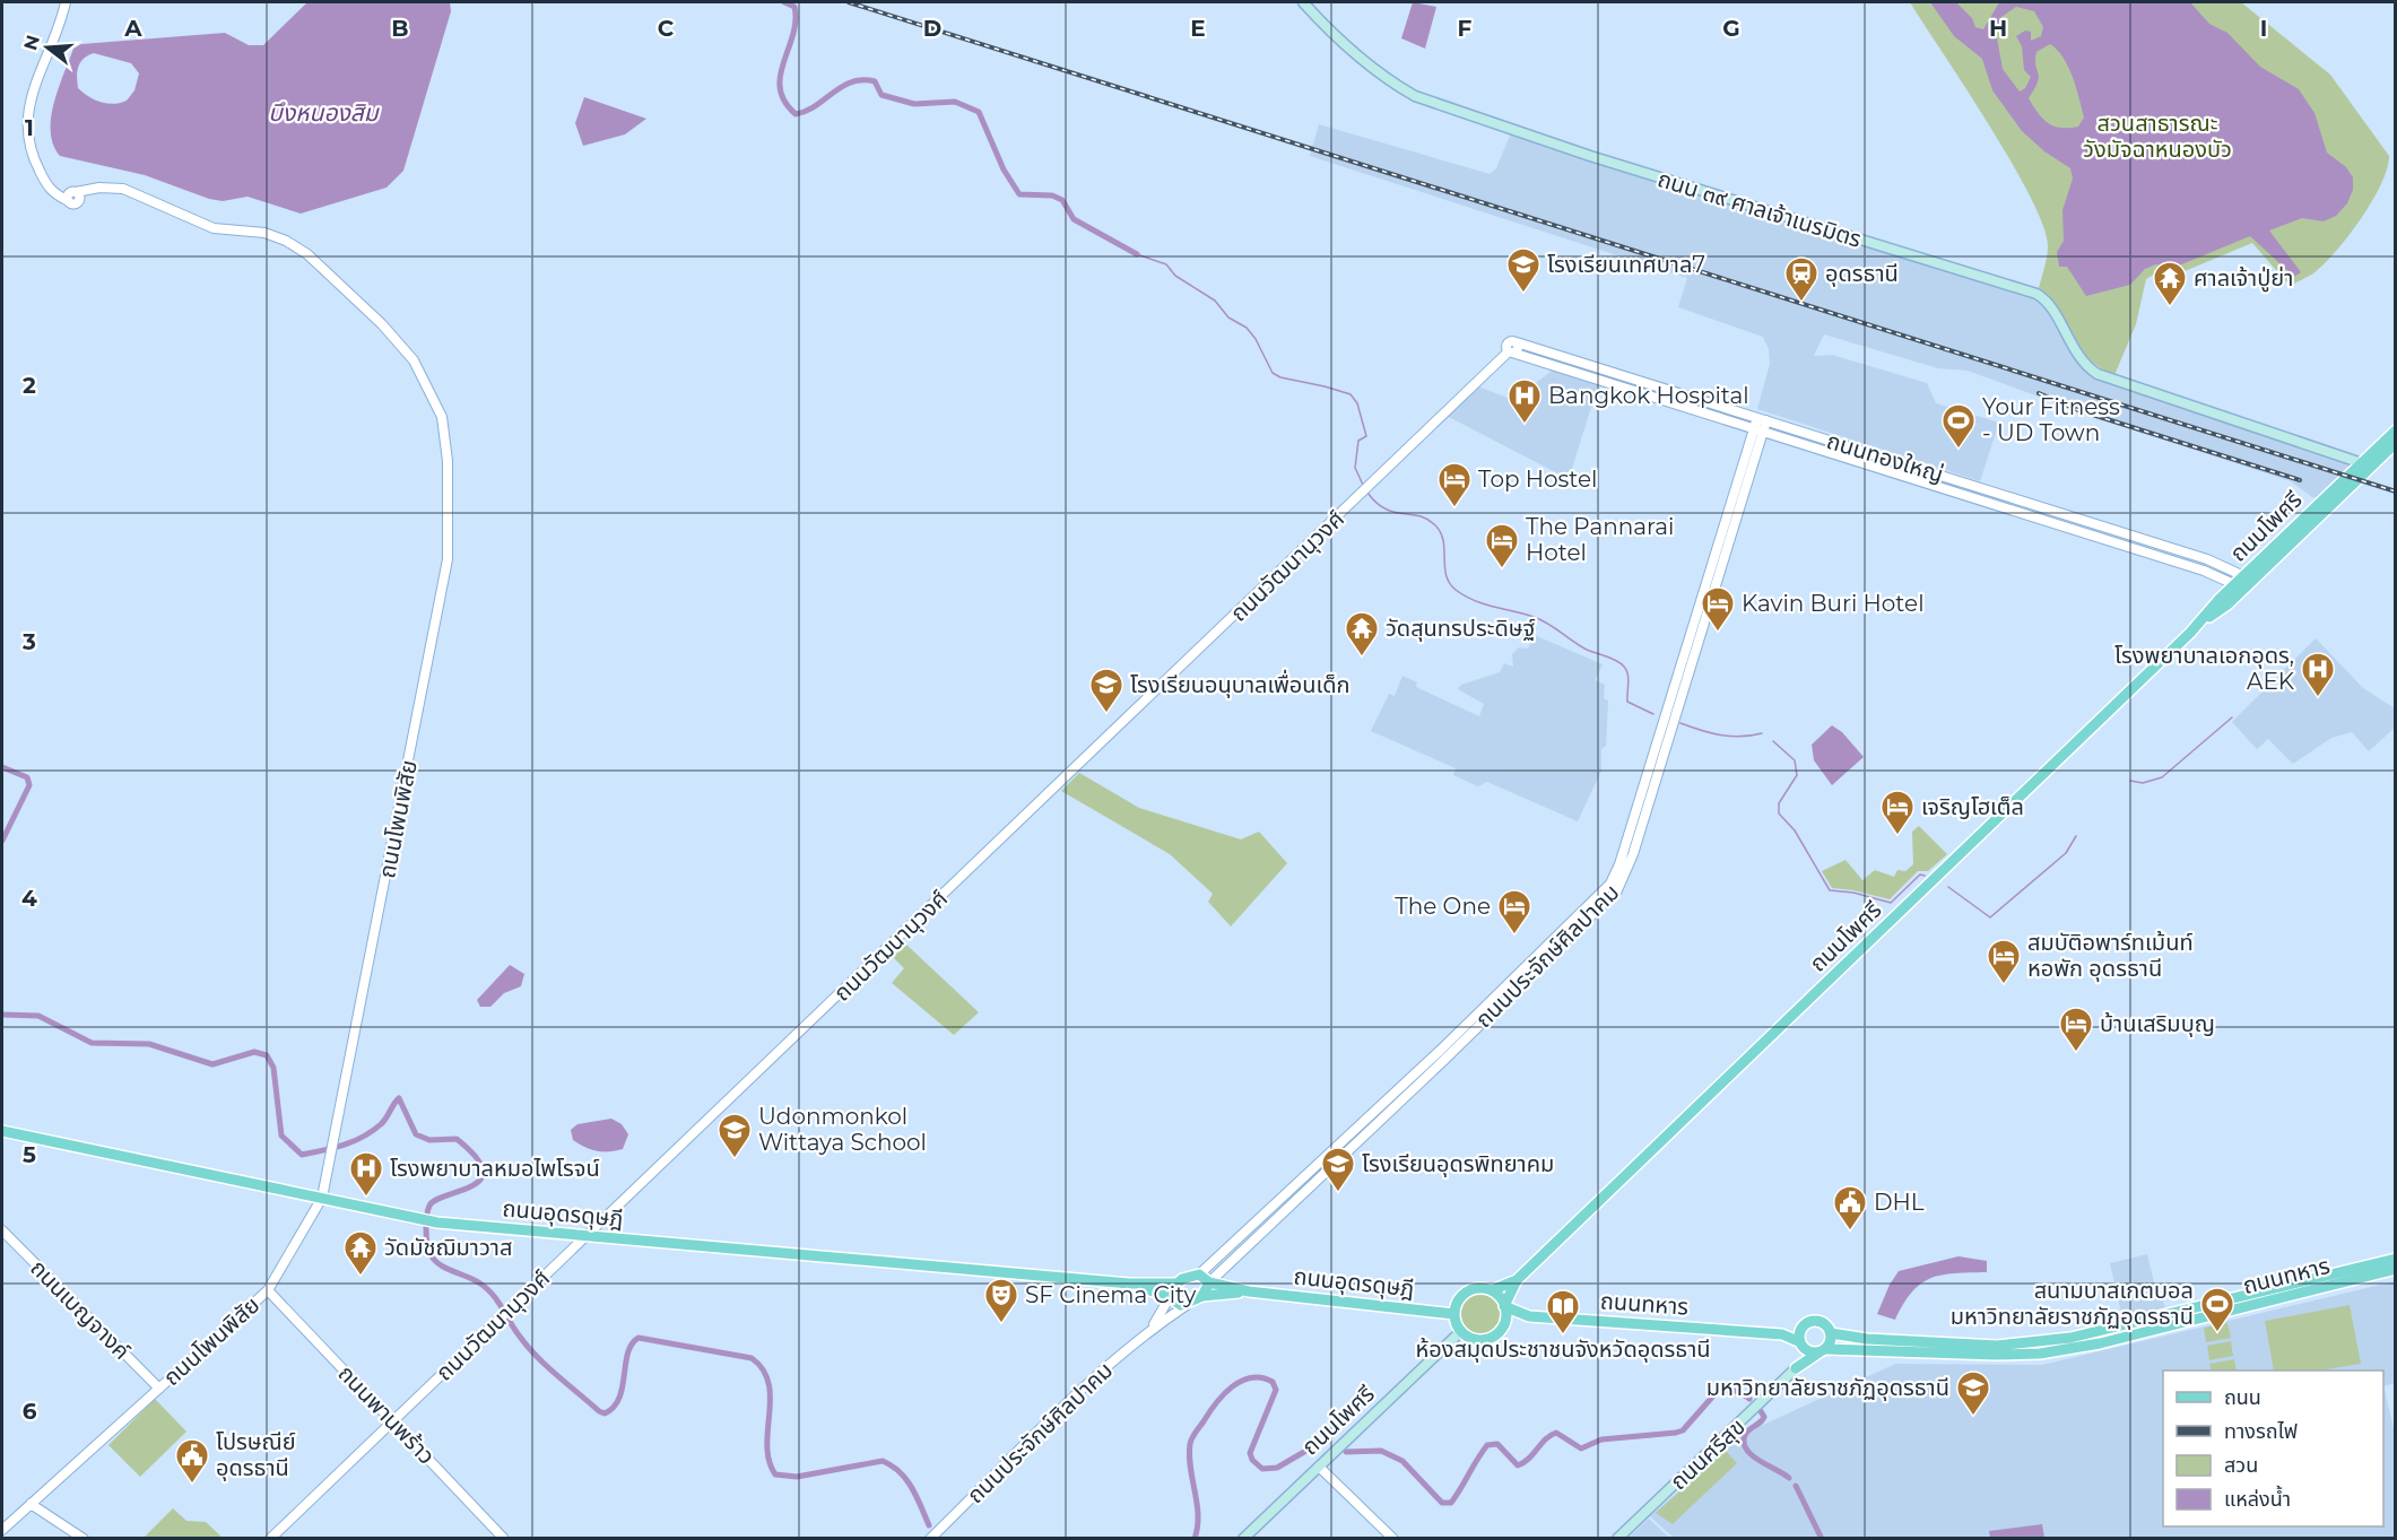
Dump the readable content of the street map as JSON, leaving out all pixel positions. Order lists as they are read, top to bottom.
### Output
{
  "streets": {
    "main road": [
      "ถนน ๓๙ ศาลเจ้าเนรมิตร",
      "ถนนโพศรี",
      "ถนนอุดรดุษฎี",
      "ถนนทหาร",
      "ถนนศรีสุข"
    ],
    "street": [
      "ถนนทองใหญ่",
      "ถนนวัฒนานุวงศ์",
      "ถนนโพนพิสัย",
      "ถนนประจักษ์ศิลปาคม",
      "ถนนเบญจางค์",
      "ถนนพานพร้าว"
    ]
  },
  "crossings": [
    ["ถนน ๓๙ ศาลเจ้าเนรมิตร", "ถนนโพศรี"],
    ["ถนนทองใหญ่", "ถนนโพศรี"],
    ["ถนนทองใหญ่", "ถนนวัฒนานุวงศ์"],
    ["ถนนทองใหญ่", "ถนนประจักษ์ศิลปาคม"],
    ["ถนนโพศรี", "ถนนอุดรดุษฎี"],
    ["ถนนโพศรี", "ถนนทหาร"],
    ["ถนนวัฒนานุวงศ์", "ถนนอุดรดุษฎี"],
    ["ถนนวัฒนานุวงศ์", "ถนนพานพร้าว"],
    ["ถนนโพนพิสัย", "ถนนอุดรดุษฎี"],
    ["ถนนโพนพิสัย", "ถนนเบญจางค์"],
    ["ถนนโพนพิสัย", "ถนนพานพร้าว"],
    ["ถนนประจักษ์ศิลปาคม", "ถนนอุดรดุษฎี"],
    ["ถนนอุดรดุษฎี", "ถนนทหาร"]
  ],
  "water": ["บึงหนองสิม"],
  "parks": ["สวนสาธารณะ วังมัจฉาหนองบัว"],
  "places": {
    "school or university": [
      "โรงเรียนเทศบาล7",
      "โรงเรียนอนุบาลเพื่อนเด็ก",
      "Udonmonkol Wittaya School",
      "โรงเรียนอุดรพิทยาคม",
      "มหาวิทยาลัยราชภัฏอุดรธานี"
    ],
    "station": ["อุดรธานี"],
    "temple": ["ศาลเจ้าปู่ย่า", "วัดสุนทรประดิษฐ์", "วัดมัชฌิมาวาส"],
    "hospital": ["Bangkok Hospital", "โรงพยาบาลเอกอุดร, AEK", "โรงพยาบาลหมอไพโรจน์"],
    "sports": ["Your Fitness - UD Town", "สนามบาสเกตบอล มหาวิทยาลัยราชภัฏอุดรธานี"],
    "hotel": [
      "Top Hostel",
      "The Pannarai Hotel",
      "Kavin Buri Hotel",
      "เจริญโฮเต็ล",
      "The One",
      "สมบัติอพาร์ทเม้นท์ หอพัก อุดรธานี",
      "บ้านเสริมบุญ"
    ],
    "public building": ["DHL", "โปรษณีย์ อุดรธานี"],
    "theatre": ["SF Cinema City"],
    "library": ["ห้องสมุดประชาชนจังหวัดอุดรธานี"]
  },
  "legend": [
    "ถนน",
    "ทางรถไฟ",
    "สวน",
    "แหล่งน้ำ"
  ],
  "north": "left",
  "grid": {
    "columns": [
      "A",
      "B",
      "C",
      "D",
      "E",
      "F",
      "G",
      "H",
      "I"
    ],
    "rows": [
      "1",
      "2",
      "3",
      "4",
      "5",
      "6"
    ]
  }
}
